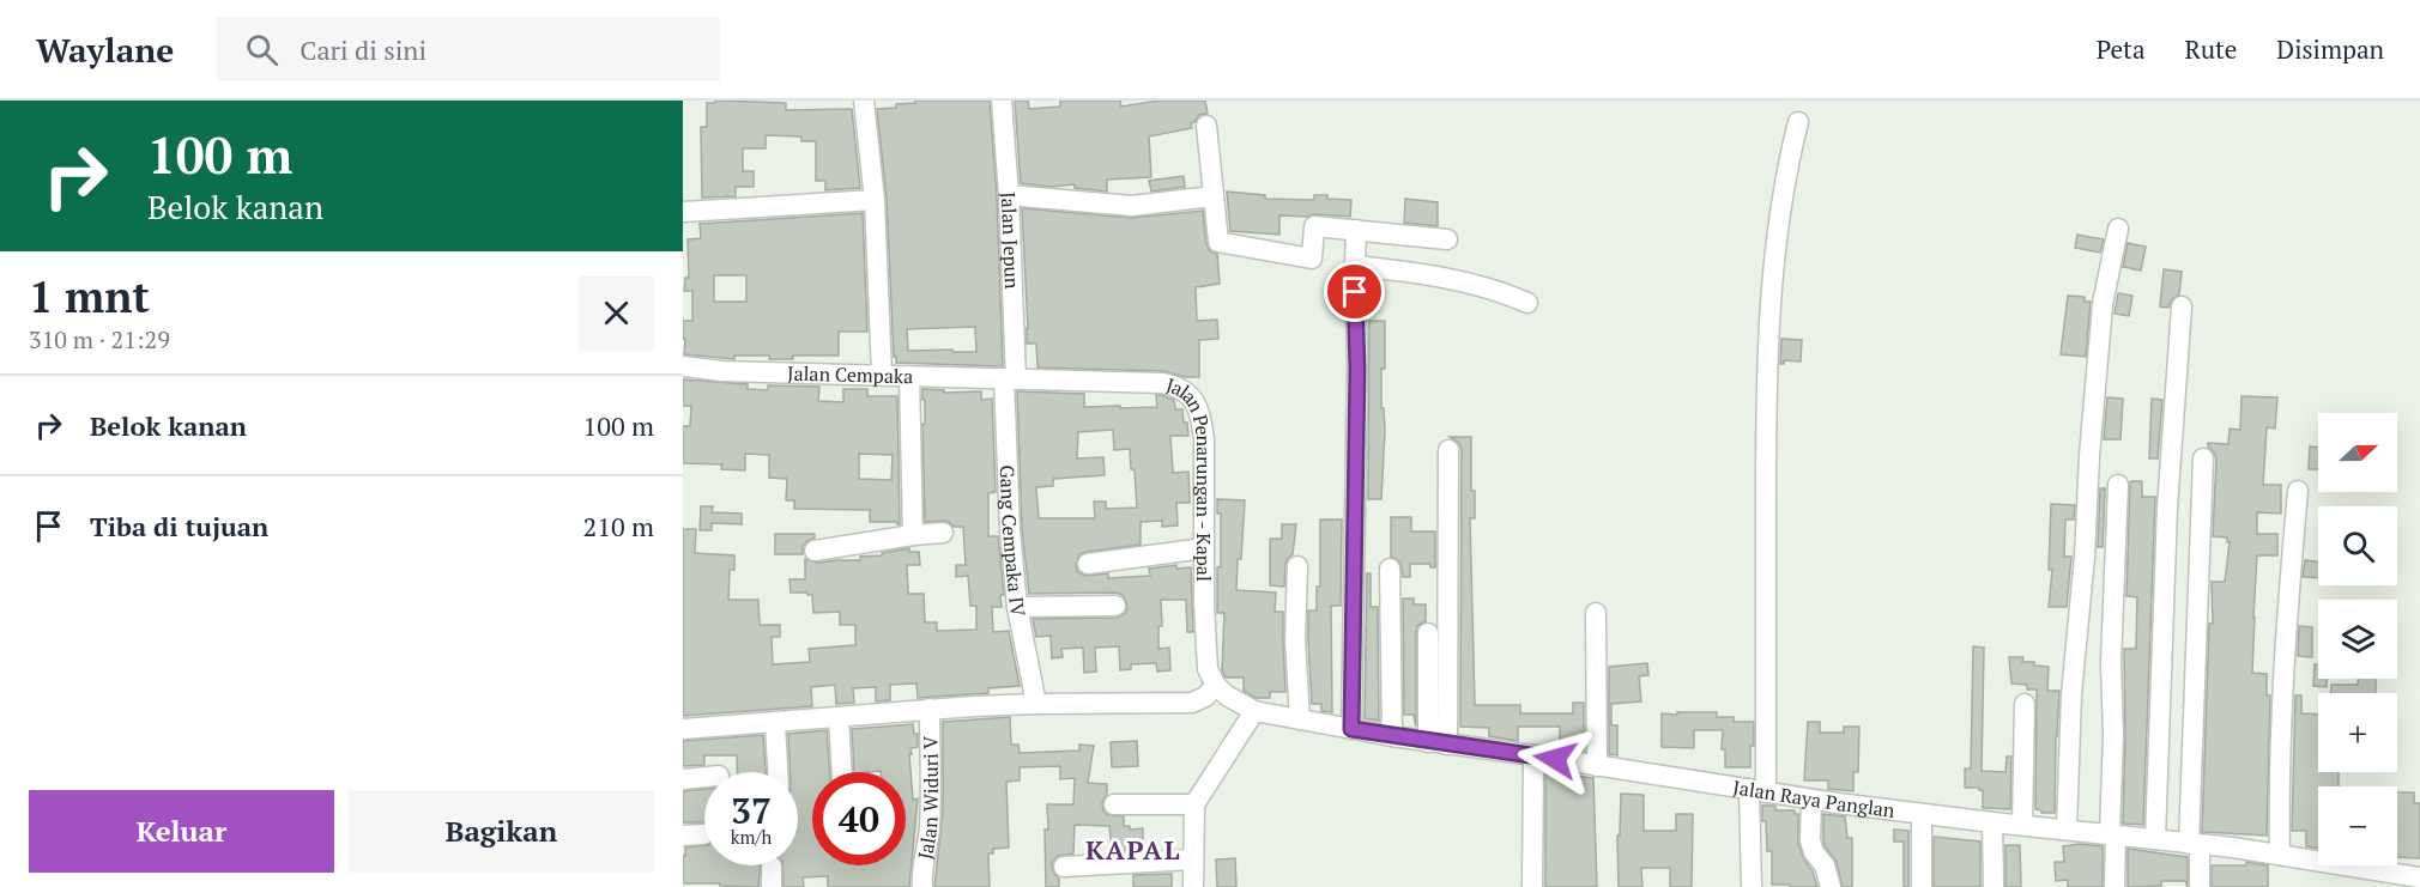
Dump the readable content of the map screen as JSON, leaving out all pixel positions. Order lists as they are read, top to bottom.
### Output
{
  "streets": {
    "street": [
      "Jalan Jepun",
      "Jalan Cempaka",
      "Jalan Penarungan - Kapal",
      "Gang Cempaka IV",
      "Jalan Widuri V",
      "Jalan Raya Panglan"
    ]
  },
  "crossings": [
    ["Jalan Jepun", "Jalan Cempaka"],
    ["Jalan Jepun", "Jalan Penarungan - Kapal"],
    ["Jalan Jepun", "Gang Cempaka IV"],
    ["Jalan Cempaka", "Jalan Penarungan - Kapal"],
    ["Jalan Cempaka", "Gang Cempaka IV"],
    ["Jalan Penarungan - Kapal", "Gang Cempaka IV"],
    ["Jalan Penarungan - Kapal", "Jalan Raya Panglan"]
  ],
  "districts": ["KAPAL"],
  "north": "right",
  "page": {
    "header": "Waylane",
    "search": "Cari di sini",
    "nav": ["Peta", "Rute", "Disimpan"],
    "turn": ["100 m", "Belok kanan"],
    "heading": ["1 mnt", "310 m · 21:29"],
    "list": [
      {
        "name": "Belok kanan",
        "value": "100 m"
      },
      {
        "name": "Tiba di tujuan",
        "value": "210 m"
      }
    ],
    "map_buttons": ["+", "−"],
    "speed": "37 km/h",
    "limit": "40",
    "buttons": ["Keluar", "Bagikan"]
  }
}
